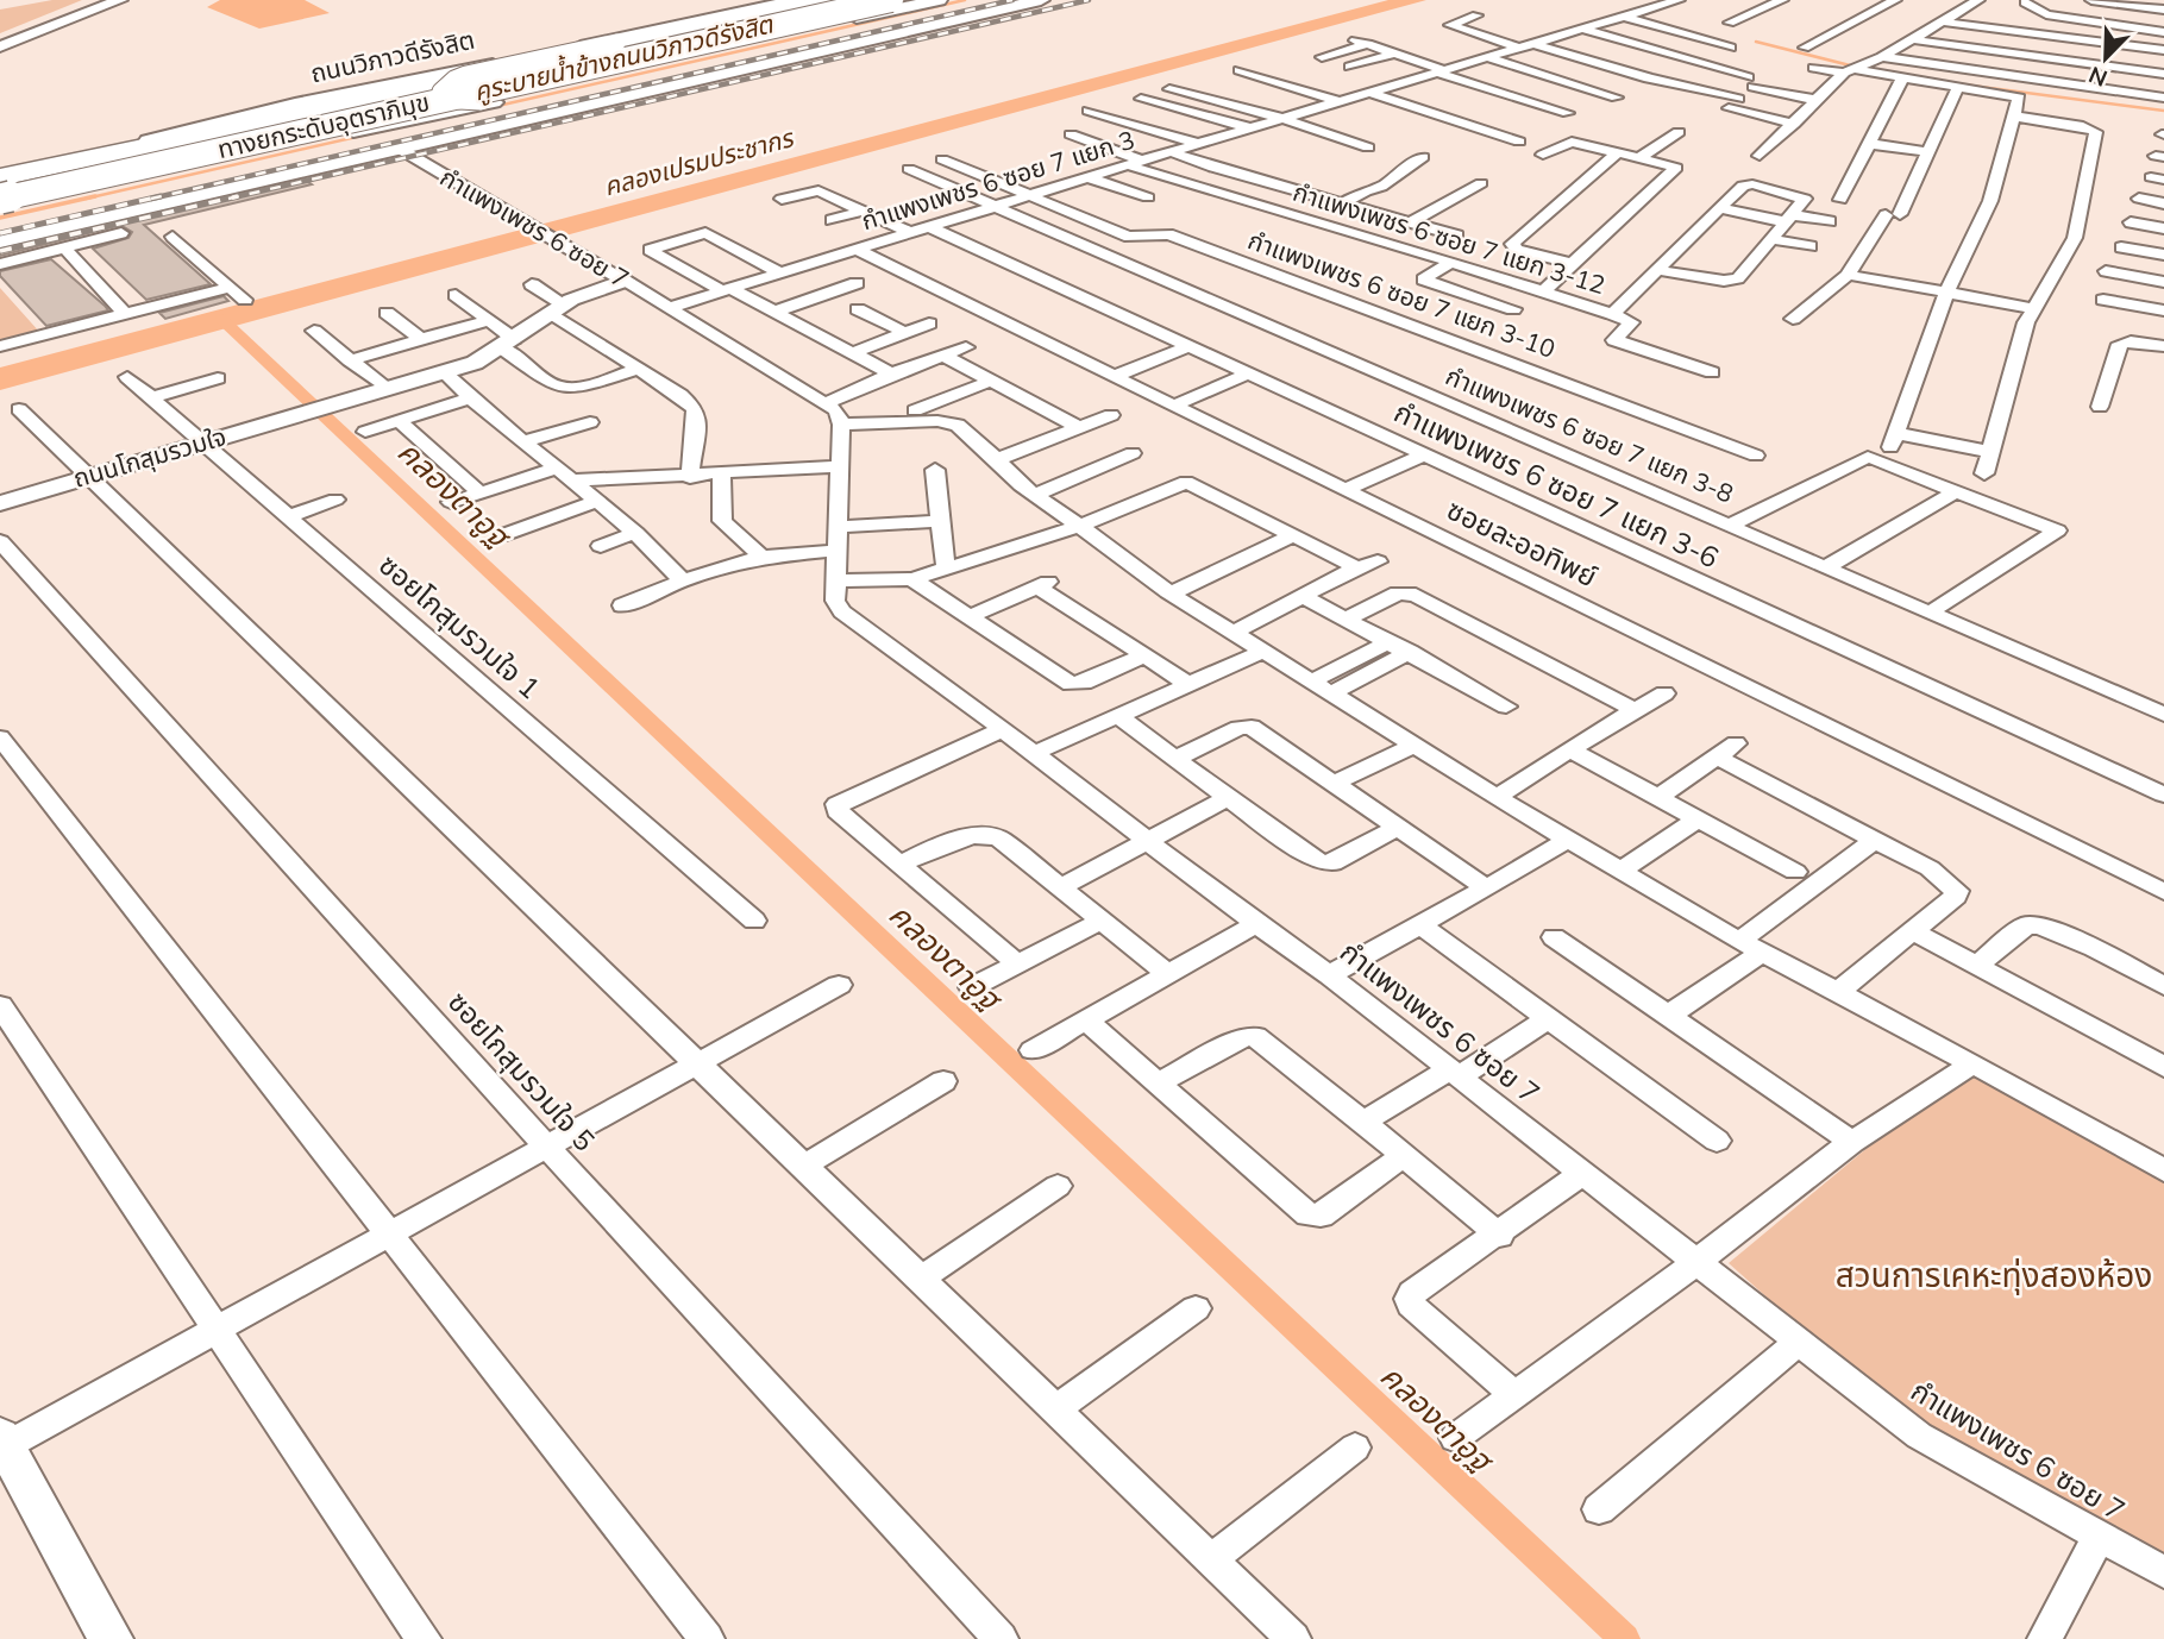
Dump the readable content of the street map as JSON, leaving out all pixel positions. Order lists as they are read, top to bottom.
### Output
{
  "streets": {
    "highway": ["ทางยกระดับอุตราภิมุข"],
    "main road": ["ถนนวิภาวดีรังสิต"],
    "street": [
      "กำแพงเพชร 6 ซอย 7 แยก 3",
      "กำแพงเพชร 6 ซอย 7",
      "กำแพงเพชร 6 ซอย 7 แยก 3-12",
      "กำแพงเพชร 6 ซอย 7 แยก 3-10",
      "กำแพงเพชร 6 ซอย 7 แยก 3-8",
      "ถนนโกสุมรวมใจ",
      "กำแพงเพชร 6 ซอย 7 แยก 3-6",
      "ซอยละออทิพย์",
      "ซอยโกสุมรวมใจ 1",
      "ซอยโกสุมรวมใจ 5"
    ]
  },
  "crossings": [
    ["ถนนวิภาวดีรังสิต", "ทางยกระดับอุตราภิมุข"],
    ["กำแพงเพชร 6 ซอย 7 แยก 3", "กำแพงเพชร 6 ซอย 7"],
    ["กำแพงเพชร 6 ซอย 7 แยก 3", "กำแพงเพชร 6 ซอย 7 แยก 3-12"],
    ["กำแพงเพชร 6 ซอย 7 แยก 3", "กำแพงเพชร 6 ซอย 7 แยก 3-10"],
    ["กำแพงเพชร 6 ซอย 7 แยก 3", "กำแพงเพชร 6 ซอย 7 แยก 3-8"],
    ["กำแพงเพชร 6 ซอย 7 แยก 3", "กำแพงเพชร 6 ซอย 7 แยก 3-6"],
    ["กำแพงเพชร 6 ซอย 7 แยก 3", "ซอยละออทิพย์"],
    ["กำแพงเพชร 6 ซอย 7", "ถนนโกสุมรวมใจ"],
    ["ถนนโกสุมรวมใจ", "ซอยโกสุมรวมใจ 1"]
  ],
  "water": ["คูระบายน้ำข้างถนนวิภาวดีรังสิต", "คลองเปรมประชากร", "คลองตาอูฐ"],
  "parks": ["สวนการเคหะทุ่งสองห้อง"],
  "north": "bottom left"
}
